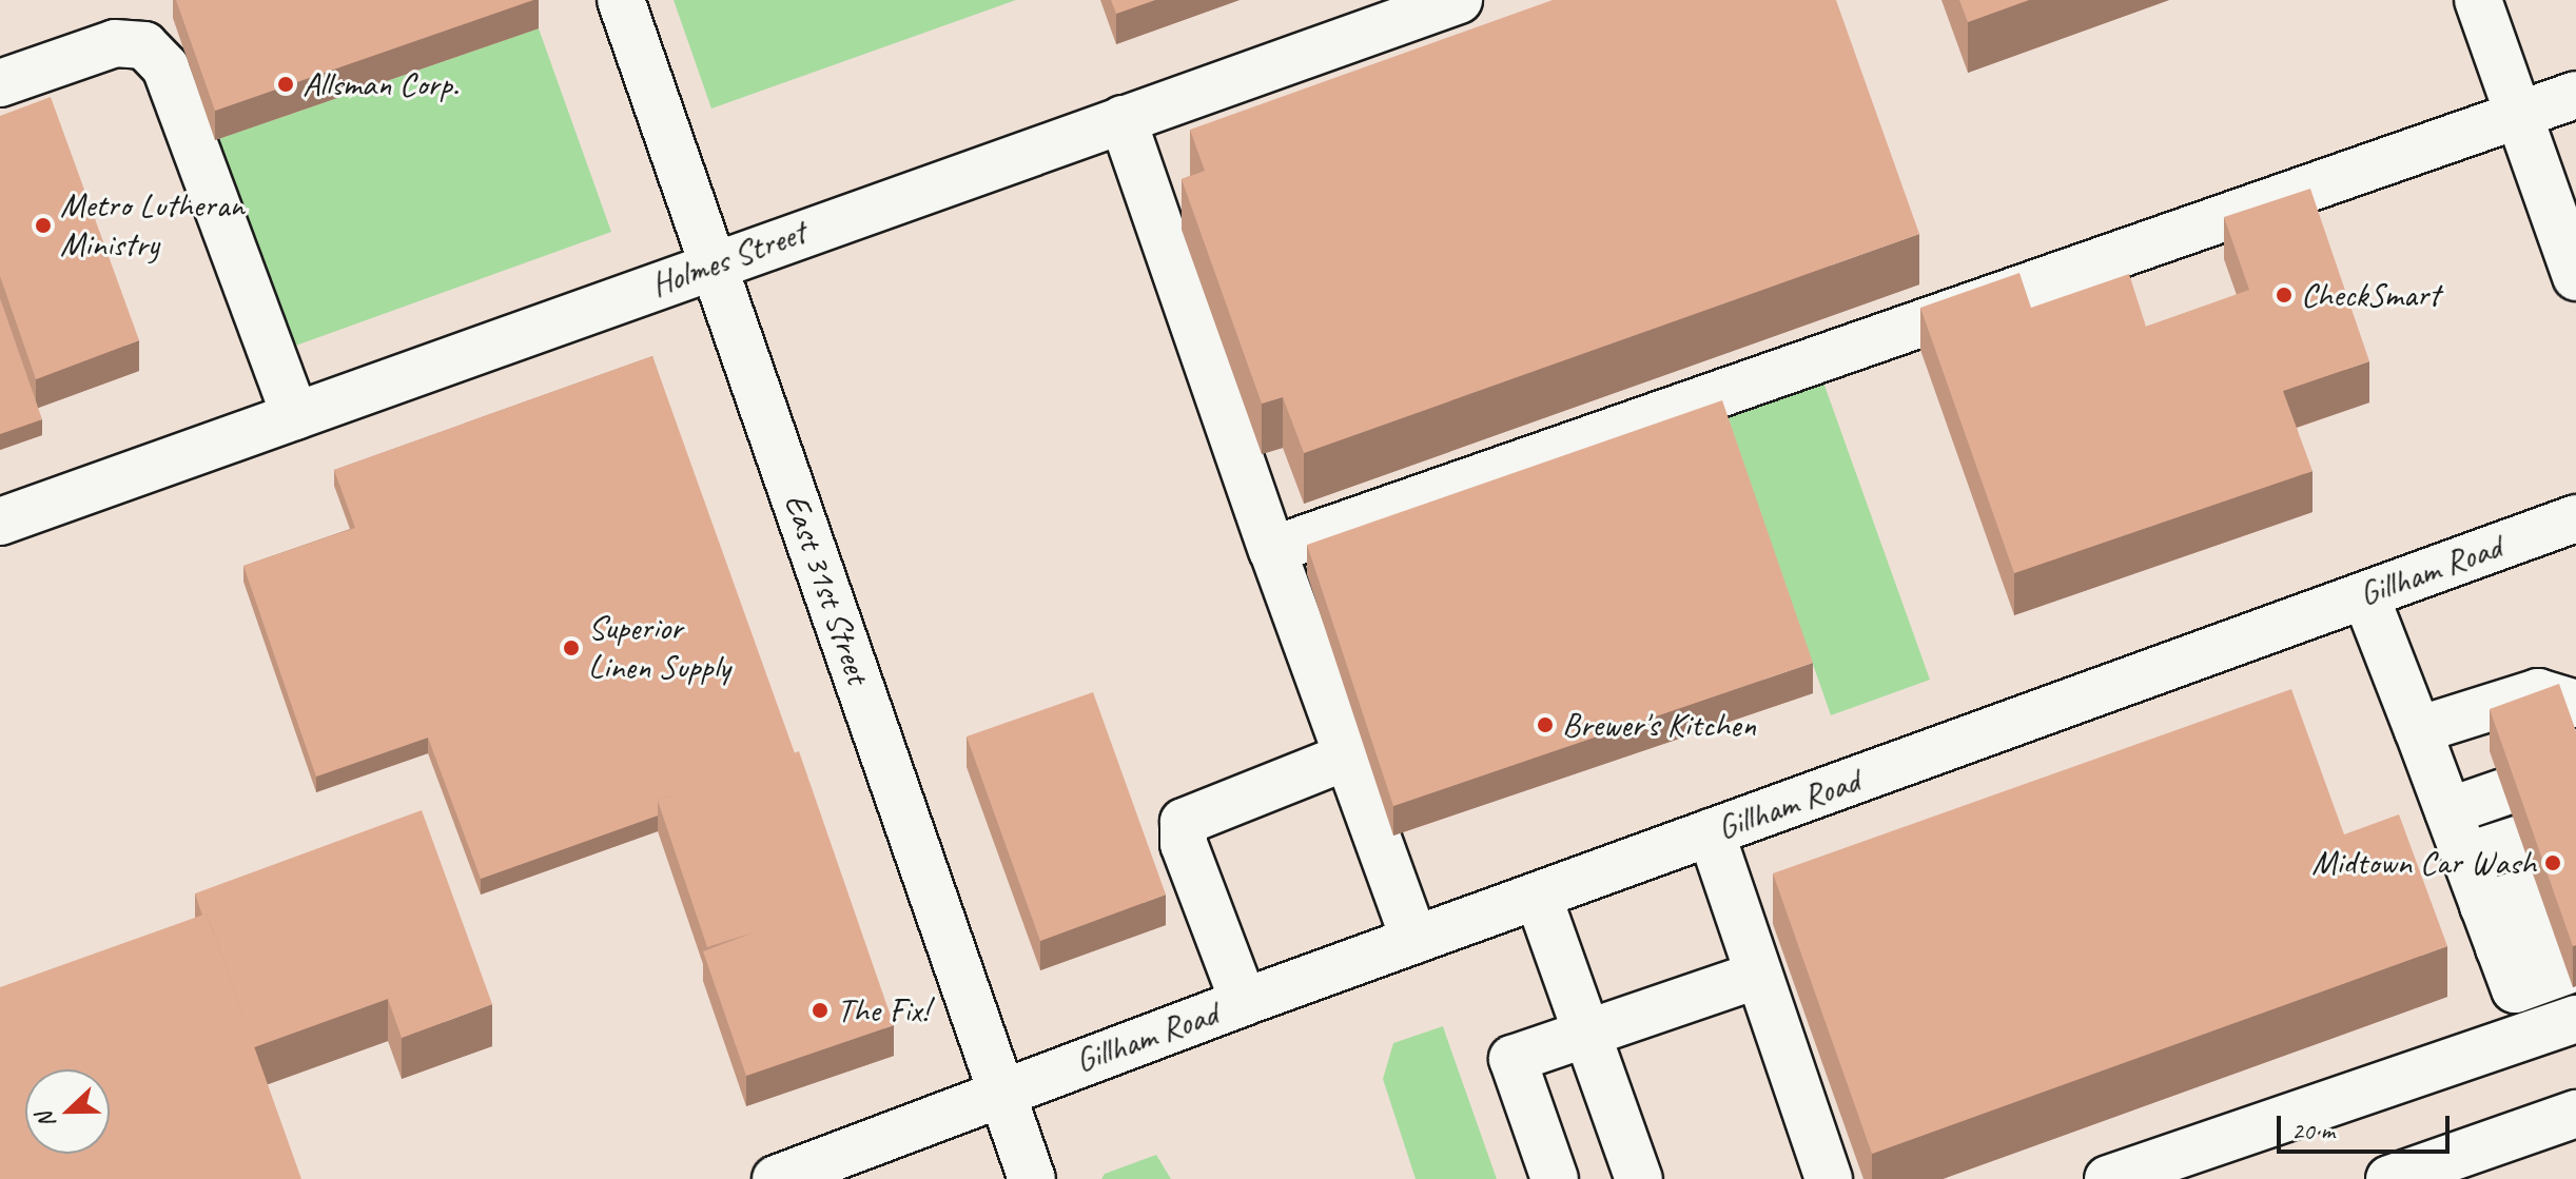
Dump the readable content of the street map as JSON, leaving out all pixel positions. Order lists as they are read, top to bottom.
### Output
{
  "streets": {
    "street": ["Holmes Street", "Gillham Road", "East 31st Street"]
  },
  "crossings": [
    ["Holmes Street", "East 31st Street"],
    ["Gillham Road", "East 31st Street"]
  ],
  "places": [
    "Allsman Corp.",
    "Metro Lutheran Ministry",
    "CheckSmart",
    "Superior Linen Supply",
    "Brewer's Kitchen",
    "Midtown Car Wash",
    "The Fix!"
  ],
  "scale_bar": "20 m",
  "north": "left"
}
